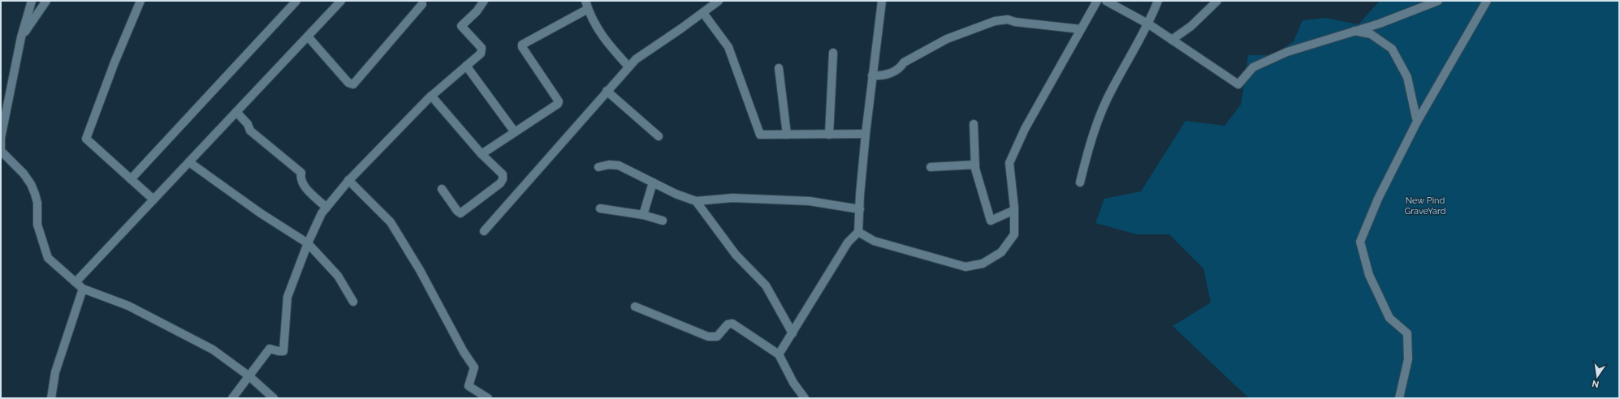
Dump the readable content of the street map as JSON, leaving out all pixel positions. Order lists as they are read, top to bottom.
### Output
{
  "parks": ["New Pind GraveYard"],
  "north": "bottom"
}
